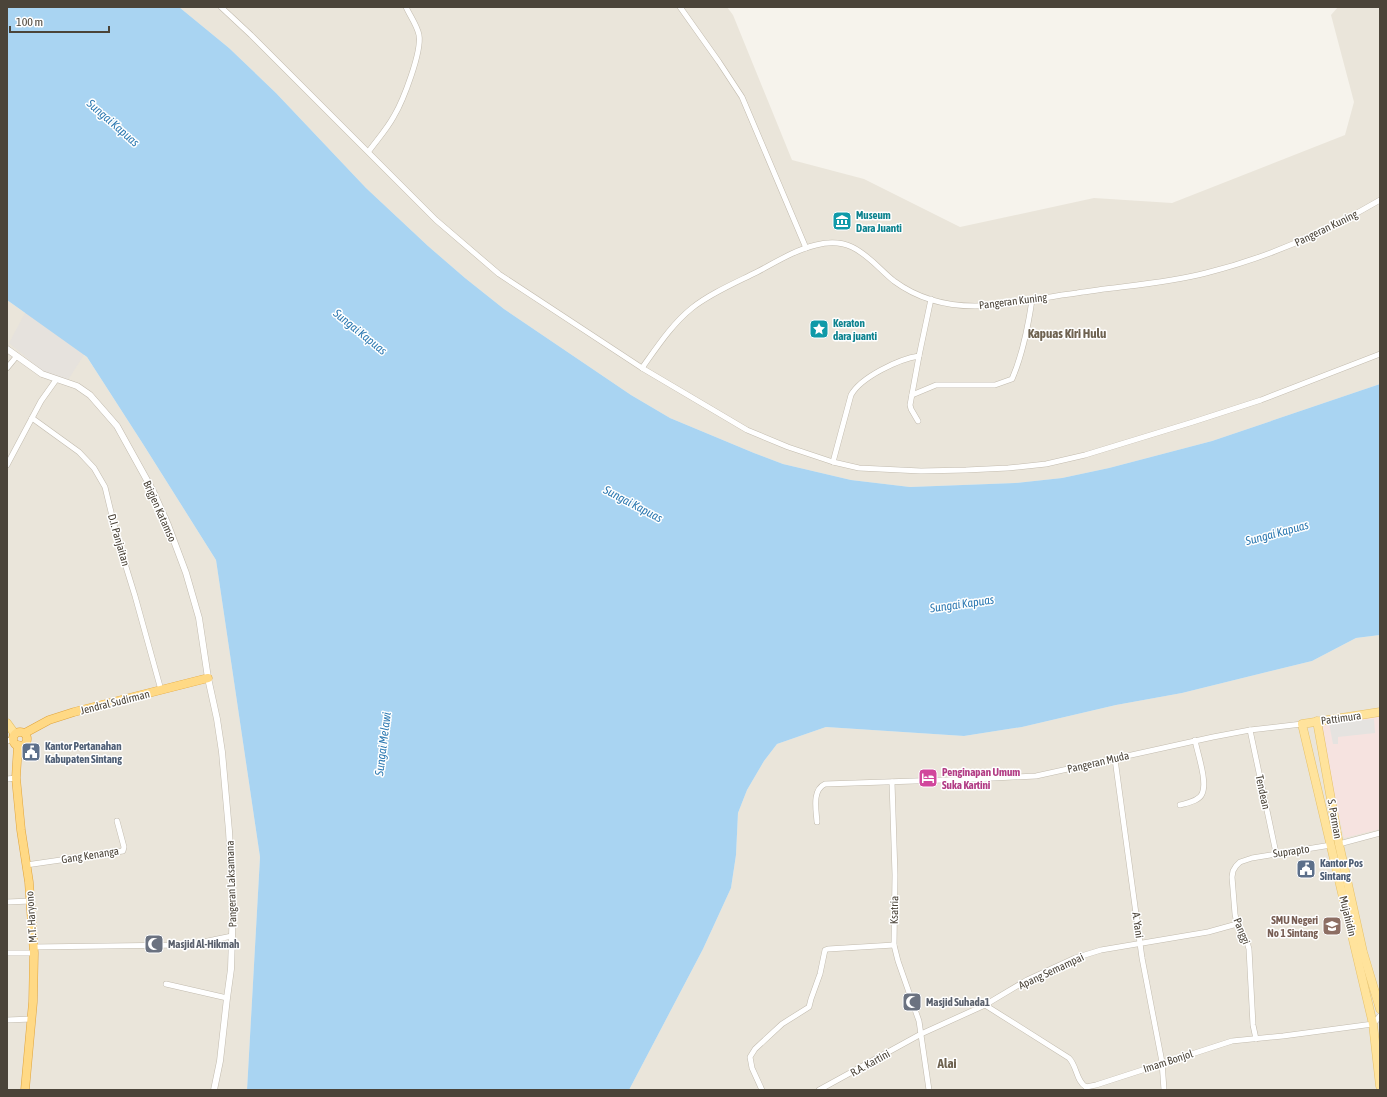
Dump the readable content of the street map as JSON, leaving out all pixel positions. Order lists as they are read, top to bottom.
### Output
{
  "streets": {
    "highway": ["Jendral Sudirman", "M.T. Haryono"],
    "main road": ["Pattimura", "S. Parman", "Mujahidin"],
    "street": [
      "Pangeran Kuning",
      "Brigjen Katamso",
      "D.I. Panjaitan",
      "Pangeran Muda",
      "Tendean",
      "Suprapto",
      "Gang Kenanga",
      "Pangeran Laksamana",
      "Ksatria",
      "A. Yani",
      "Panggi",
      "Apang Semampai",
      "Imam Bonjol",
      "R.A. Kartini"
    ]
  },
  "crossings": [
    ["Brigjen Katamso", "Jendral Sudirman"],
    ["Brigjen Katamso", "Pangeran Laksamana"],
    ["D.I. Panjaitan", "Jendral Sudirman"],
    ["Jendral Sudirman", "Pangeran Laksamana"],
    ["Pattimura", "Pangeran Muda"],
    ["Pattimura", "S. Parman"],
    ["Pattimura", "Mujahidin"],
    ["Pangeran Muda", "Tendean"],
    ["Pangeran Muda", "Ksatria"],
    ["Pangeran Muda", "Mujahidin"],
    ["Pangeran Muda", "A. Yani"],
    ["Tendean", "Suprapto"],
    ["S. Parman", "Suprapto"],
    ["S. Parman", "Mujahidin"],
    ["Suprapto", "Mujahidin"],
    ["Suprapto", "Panggi"],
    ["Gang Kenanga", "M.T. Haryono"],
    ["Ksatria", "Apang Semampai"],
    ["Ksatria", "R.A. Kartini"],
    ["Mujahidin", "Imam Bonjol"],
    ["A. Yani", "Apang Semampai"],
    ["A. Yani", "Imam Bonjol"],
    ["Panggi", "Apang Semampai"],
    ["Panggi", "Imam Bonjol"],
    ["Apang Semampai", "Imam Bonjol"],
    ["Apang Semampai", "R.A. Kartini"]
  ],
  "districts": ["Kapuas Kiri Hulu", "Alai"],
  "water": ["Sungai Kapuas", "Sungai Melawi"],
  "places": {
    "museum": ["Museum Dara Juanti"],
    "place": ["Keraton dara juanti"],
    "public building": ["Kantor Pertanahan Kabupaten Sintang", "Kantor Pos Sintang"],
    "hotel": ["Penginapan Umum Suka Kartini"],
    "school or university": ["SMU Negeri No 1 Sintang"],
    "mosque": ["Masjid Al-Hikmah", "Masjid Suhada1"]
  },
  "scale_bar": "100 m"
}
